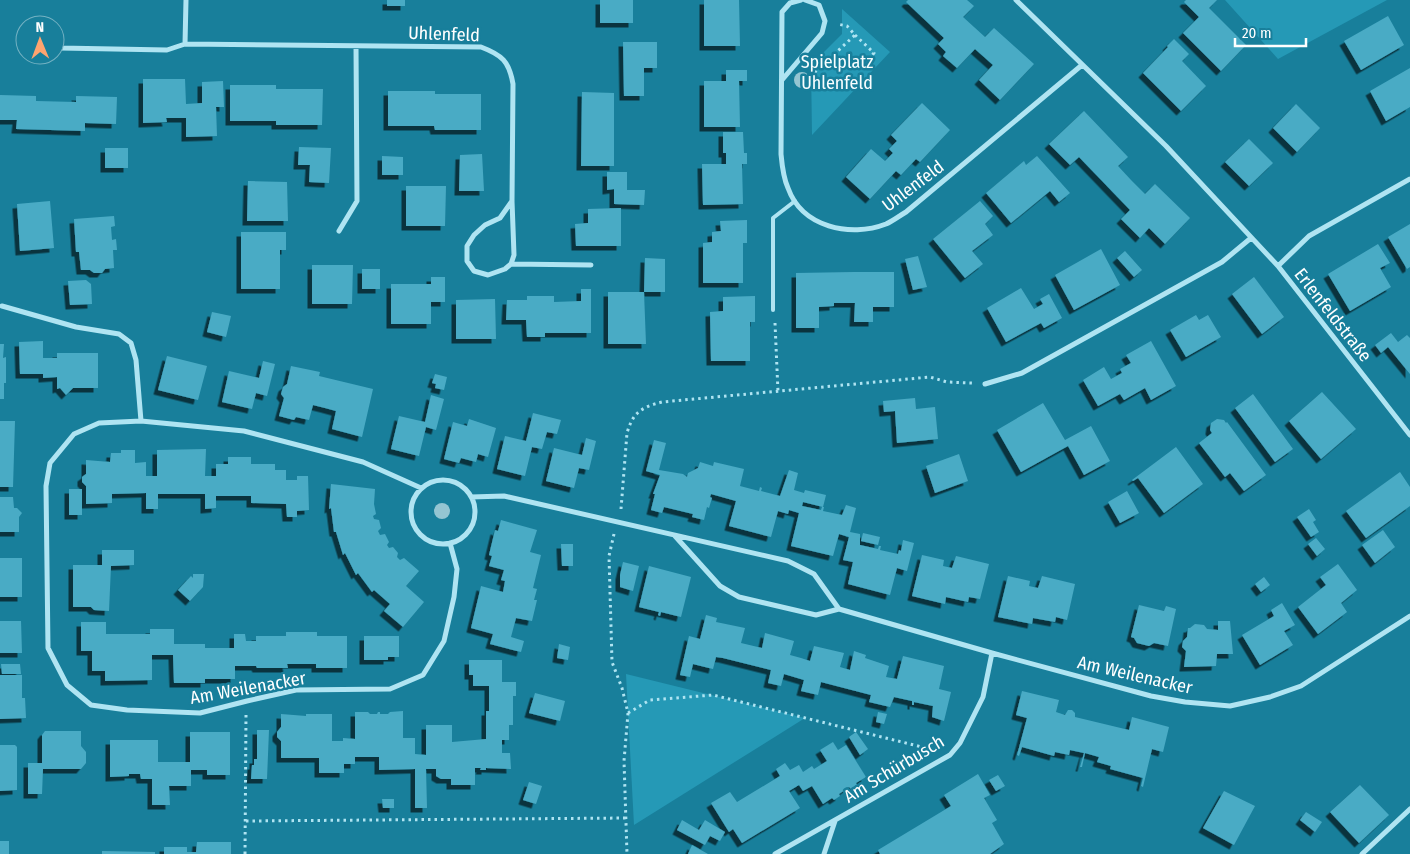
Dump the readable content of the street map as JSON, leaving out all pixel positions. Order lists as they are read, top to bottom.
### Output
{
  "streets": {
    "street": [
      "Uhlenfeld",
      "Erlenfeldstraße",
      "Am Weilenacker",
      "Am Schürbusch"
    ]
  },
  "crossings": [
    ["Am Weilenacker", "Am Schürbusch"]
  ],
  "parks": ["Spielplatz Uhlenfeld"],
  "scale_bar": "20 m",
  "north": "top"
}
